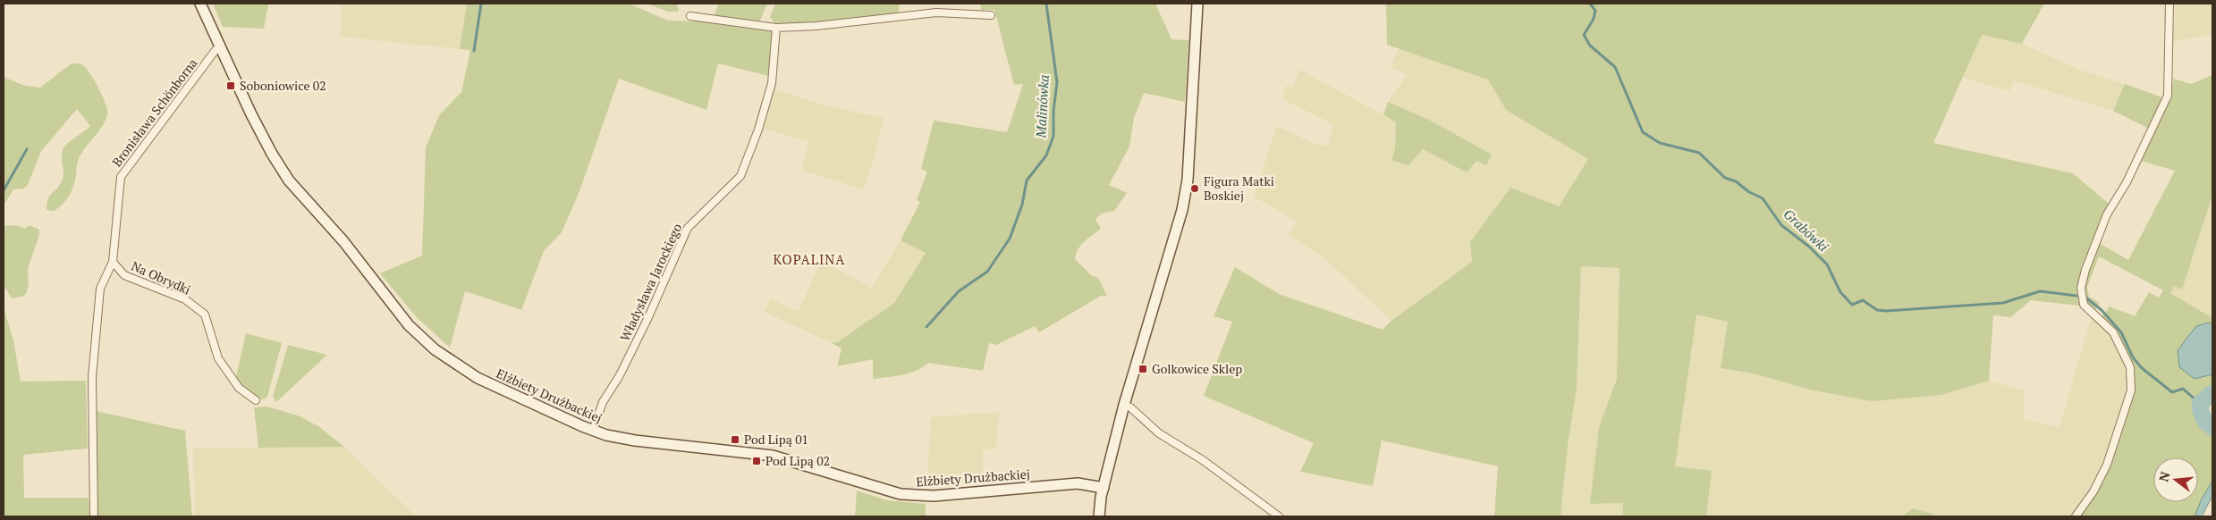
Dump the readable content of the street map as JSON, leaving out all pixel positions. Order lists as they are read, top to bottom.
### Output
{
  "streets": {
    "street": [
      "Bronisława Schönborna",
      "Na Obrydki",
      "Władysława Jarockiego",
      "Elżbiety Drużbackiej"
    ]
  },
  "crossings": [
    ["Bronisława Schönborna", "Na Obrydki"],
    ["Bronisława Schönborna", "Elżbiety Drużbackiej"],
    ["Władysława Jarockiego", "Elżbiety Drużbackiej"]
  ],
  "districts": ["KOPALINA"],
  "water": ["Malinówka", "Grabówki"],
  "places": {
    "transit": [
      "Soboniowice 02",
      "Golkowice Sklep",
      "Pod Lipą 01",
      "Pod Lipą 02"
    ],
    "other": ["Figura Matki Boskiej"]
  },
  "north": "left"
}
